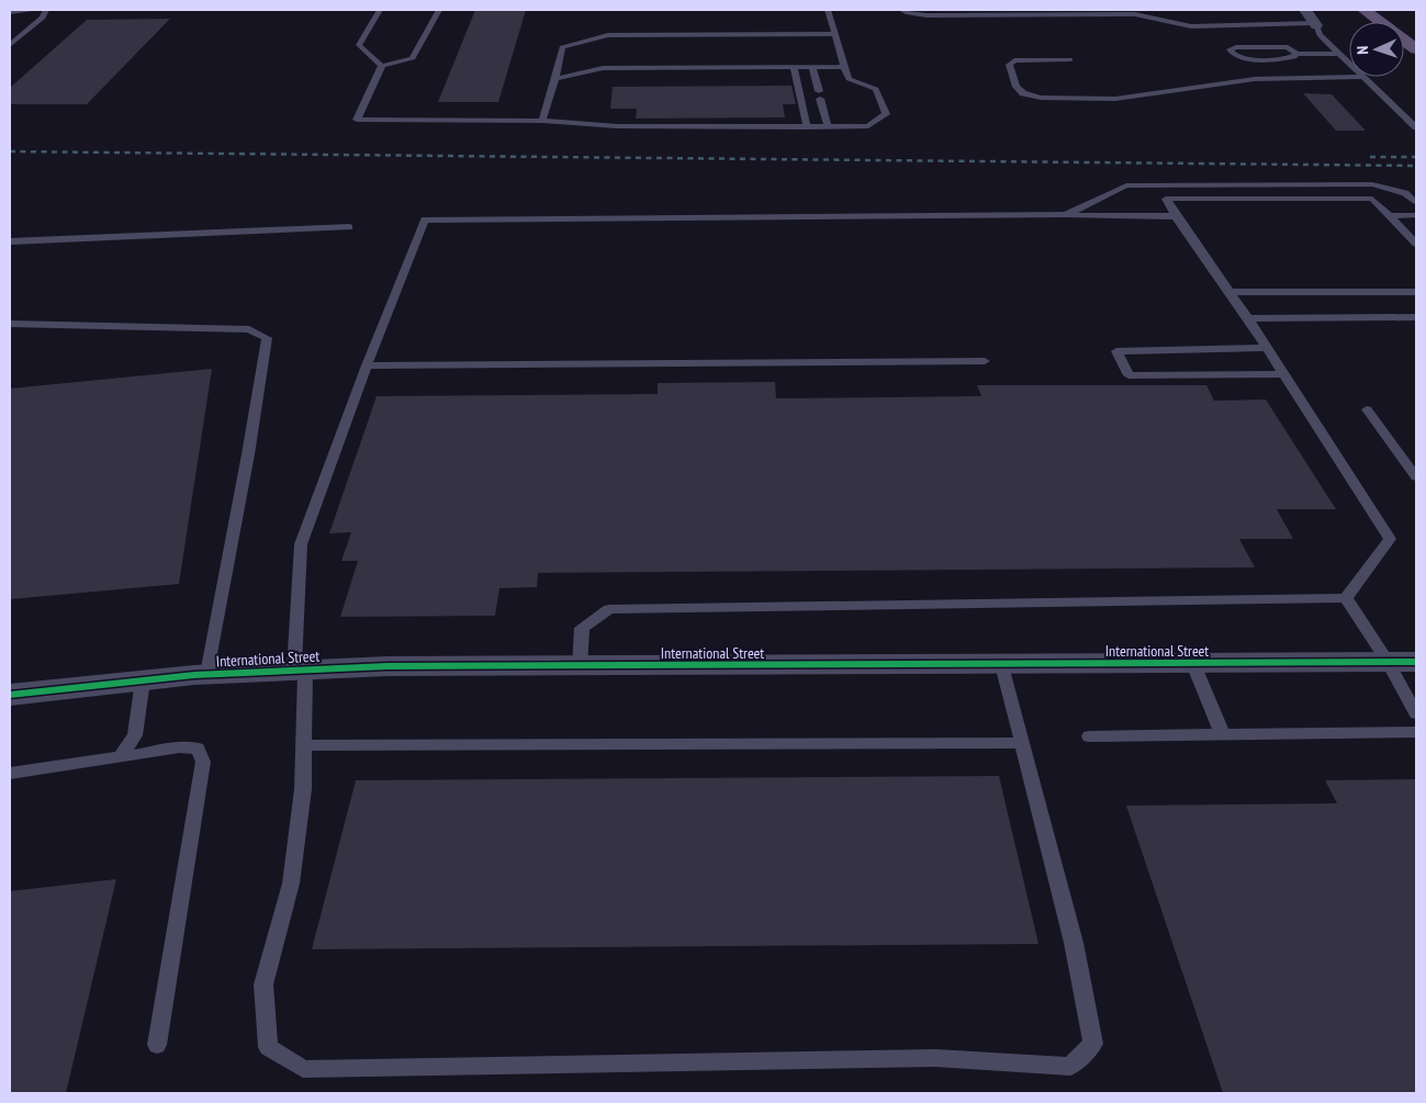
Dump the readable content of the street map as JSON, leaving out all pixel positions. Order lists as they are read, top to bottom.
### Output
{
  "streets": {
    "street": ["International Street"]
  },
  "north": "left"
}
